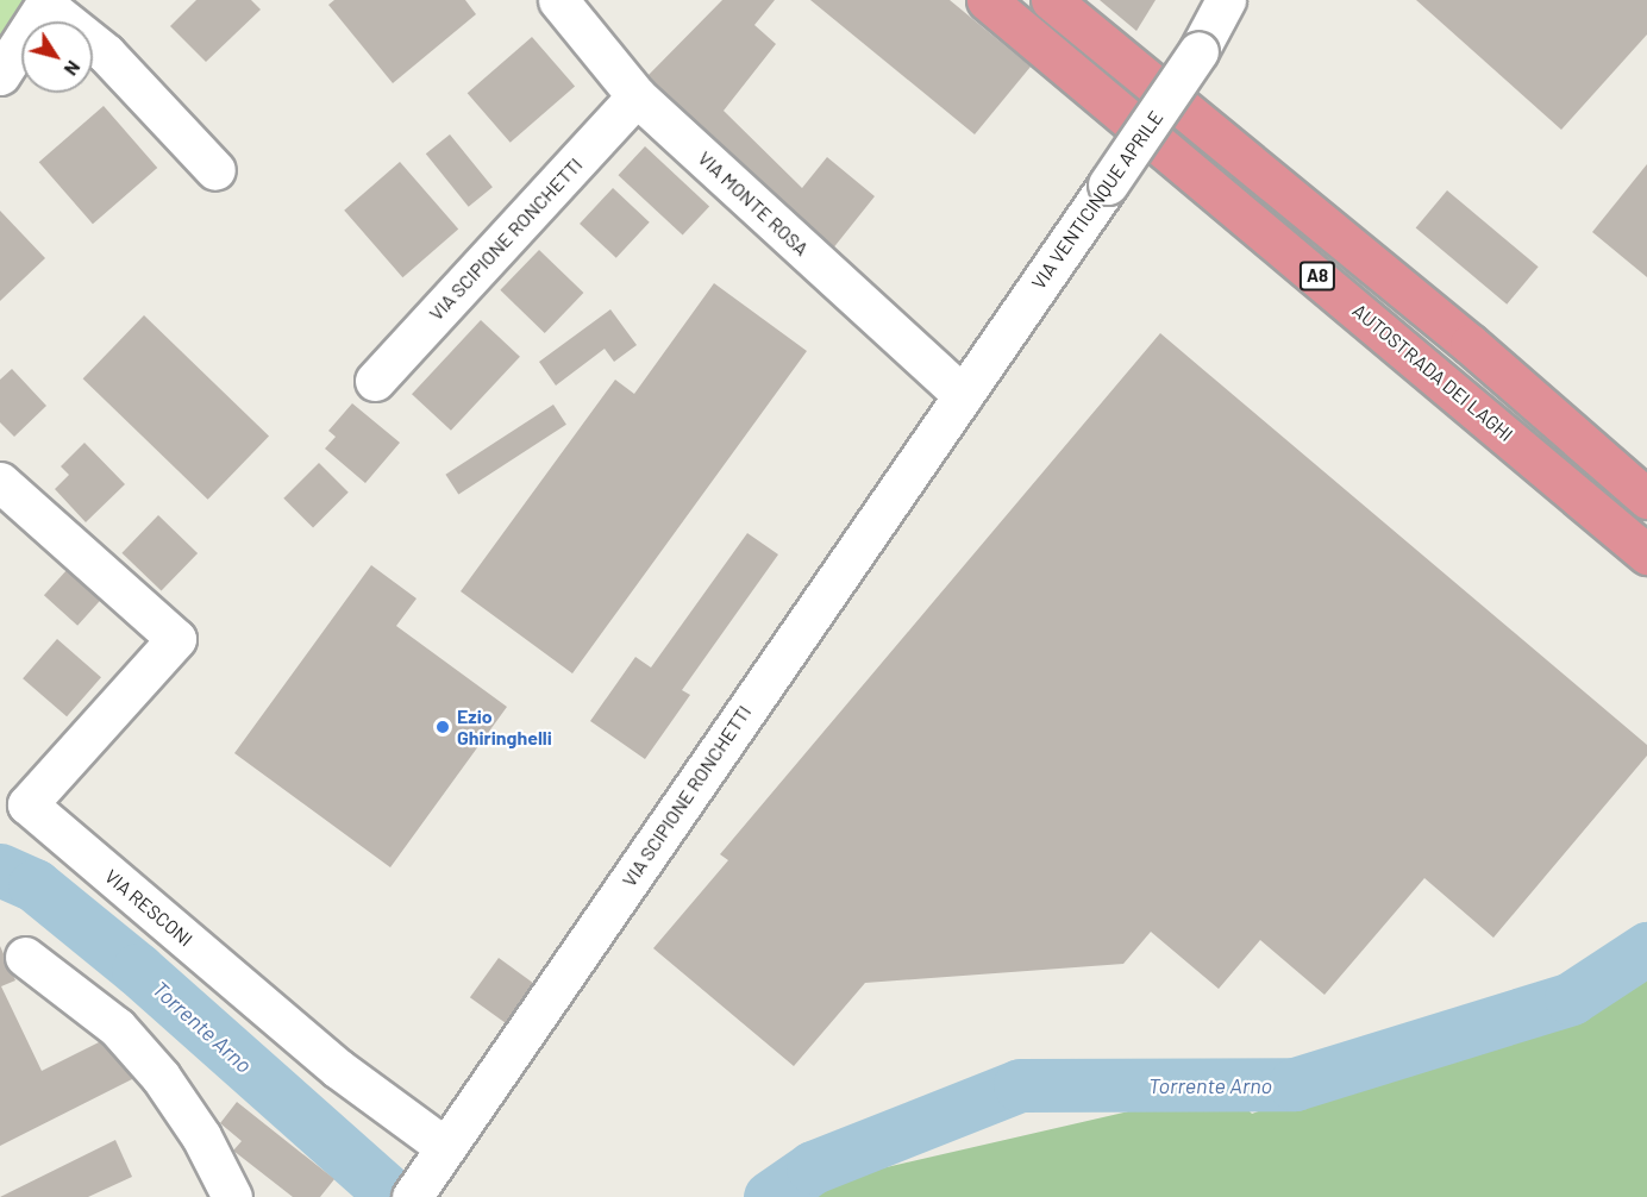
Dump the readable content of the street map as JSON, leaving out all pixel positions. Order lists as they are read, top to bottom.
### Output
{
  "streets": {
    "highway": ["A8", "AUTOSTRADA DEI LAGHI"],
    "street": [
      "VIA VENTICINQUE APRILE",
      "VIA MONTE ROSA",
      "VIA SCIPIONE RONCHETTI",
      "VIA RESCONI"
    ]
  },
  "crossings": [
    ["VIA VENTICINQUE APRILE", "VIA MONTE ROSA"],
    ["VIA VENTICINQUE APRILE", "VIA SCIPIONE RONCHETTI"],
    ["VIA MONTE ROSA", "VIA SCIPIONE RONCHETTI"],
    ["VIA SCIPIONE RONCHETTI", "VIA RESCONI"]
  ],
  "water": ["Torrente Arno"],
  "places": ["Ezio Ghiringhelli"],
  "north": "bottom right"
}
